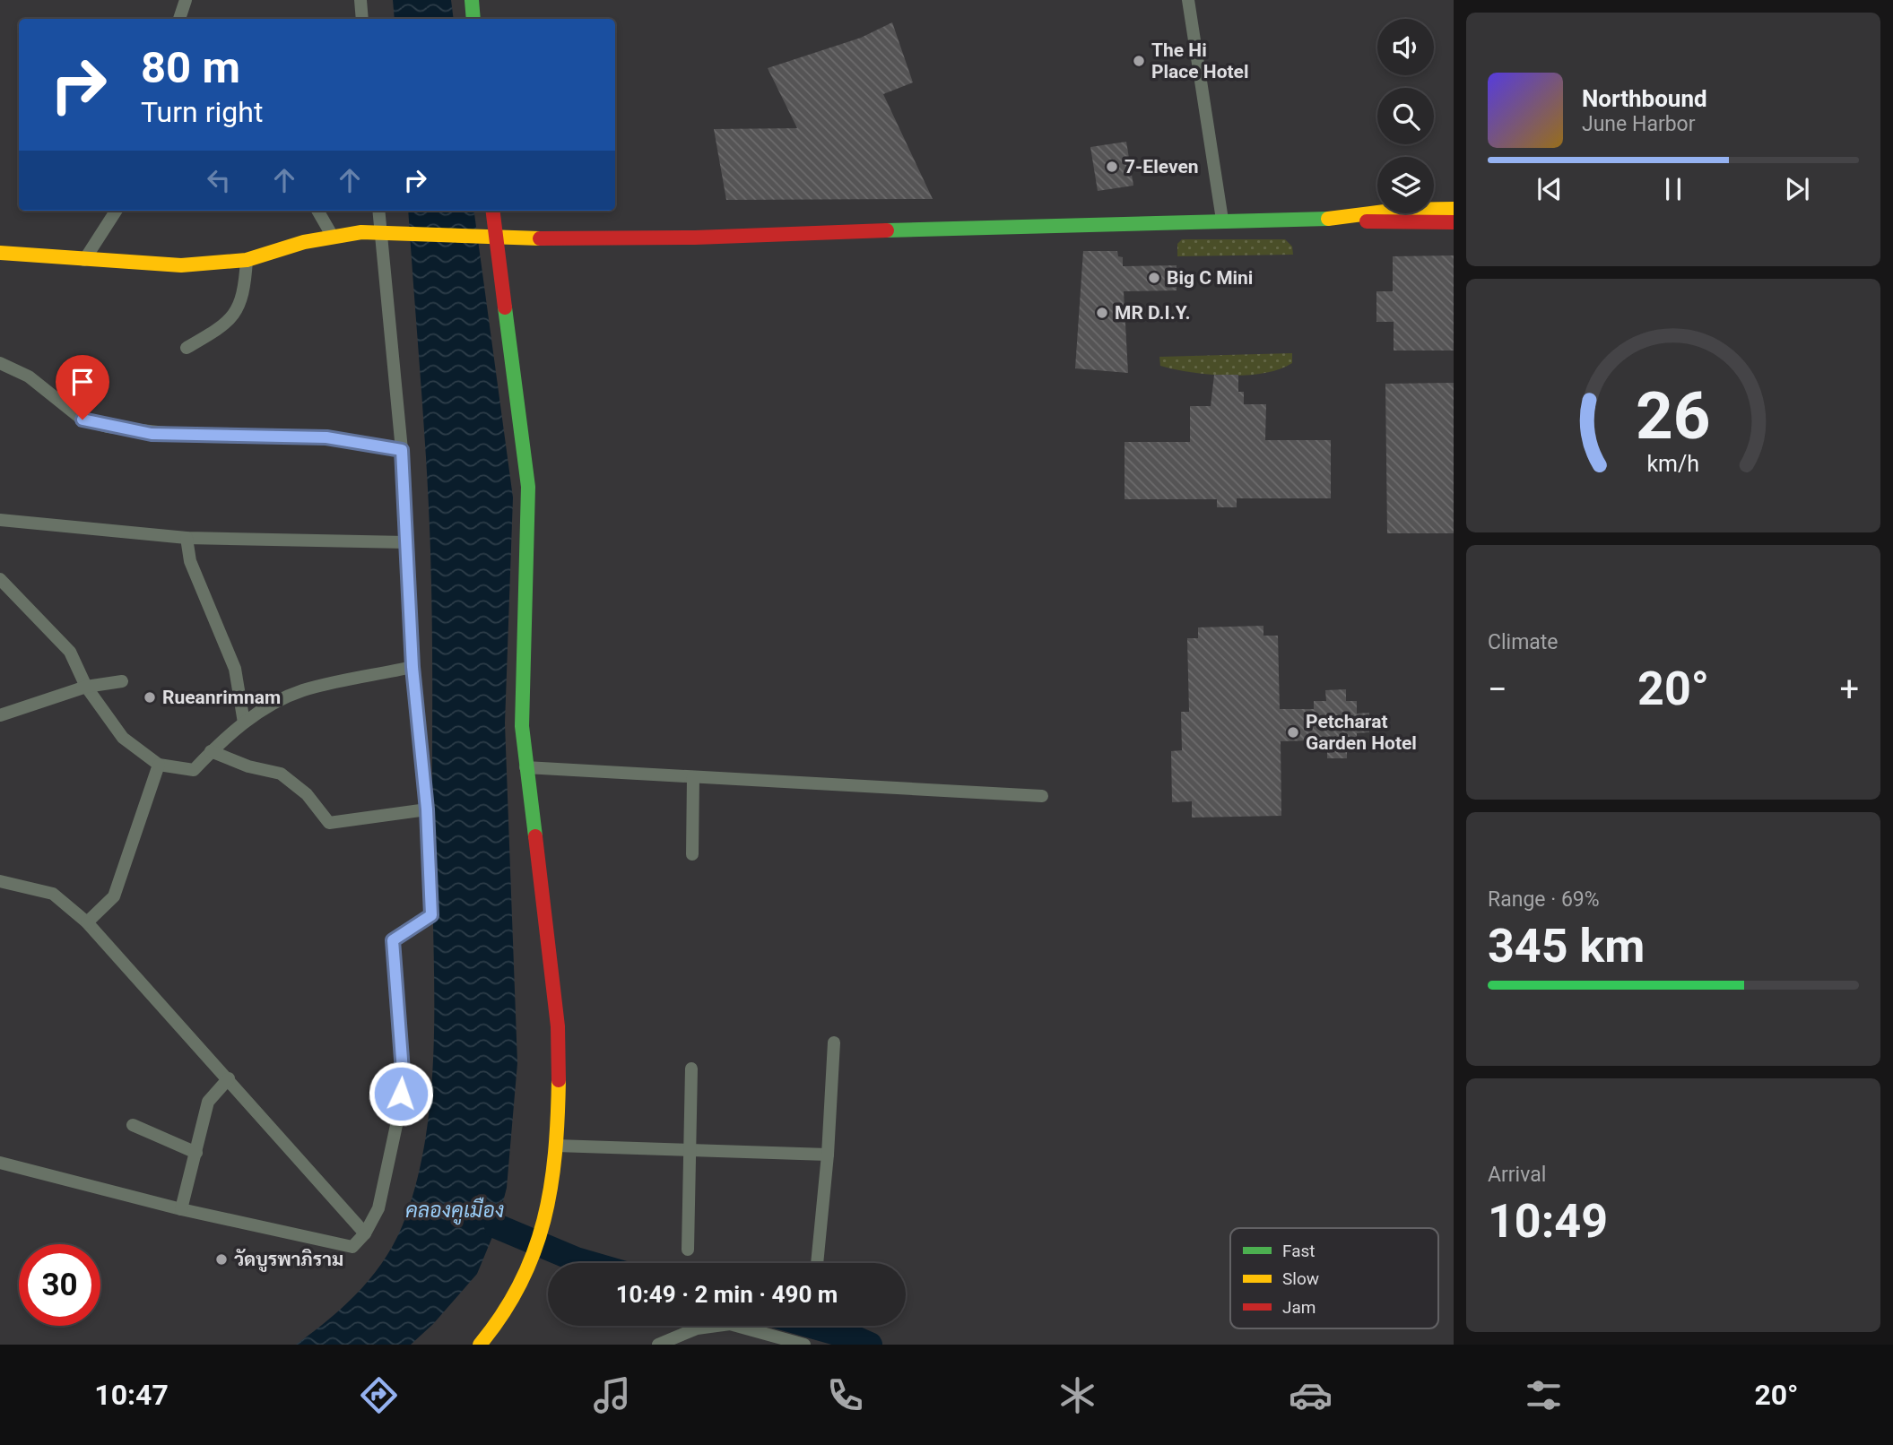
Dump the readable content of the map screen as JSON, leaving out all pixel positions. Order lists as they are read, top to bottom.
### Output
{
  "water": ["คลองคูเมือง"],
  "places": [
    "The Hi Place Hotel",
    "7-Eleven",
    "Big C Mini",
    "MR D.I.Y.",
    "Rueanrimnam",
    "Petcharat Garden Hotel",
    "วัดบูรพาภิราม"
  ],
  "legend": ["Fast", "Slow", "Jam"],
  "page": {
    "turn": ["80 m", "Turn right"],
    "song": ["Northbound", "June Harbor"],
    "tile": [
      "Climate",
      ["Range · 69%", "345 km"],
      ["Arrival", "10:49"]
    ],
    "heat": ["−", "20°", "+"],
    "limit": "30",
    "trip": "10:49 · 2 min · 490 m",
    "tabs": ["10:47", "20°"],
    "gauge": ["26", "km/h"]
  }
}
